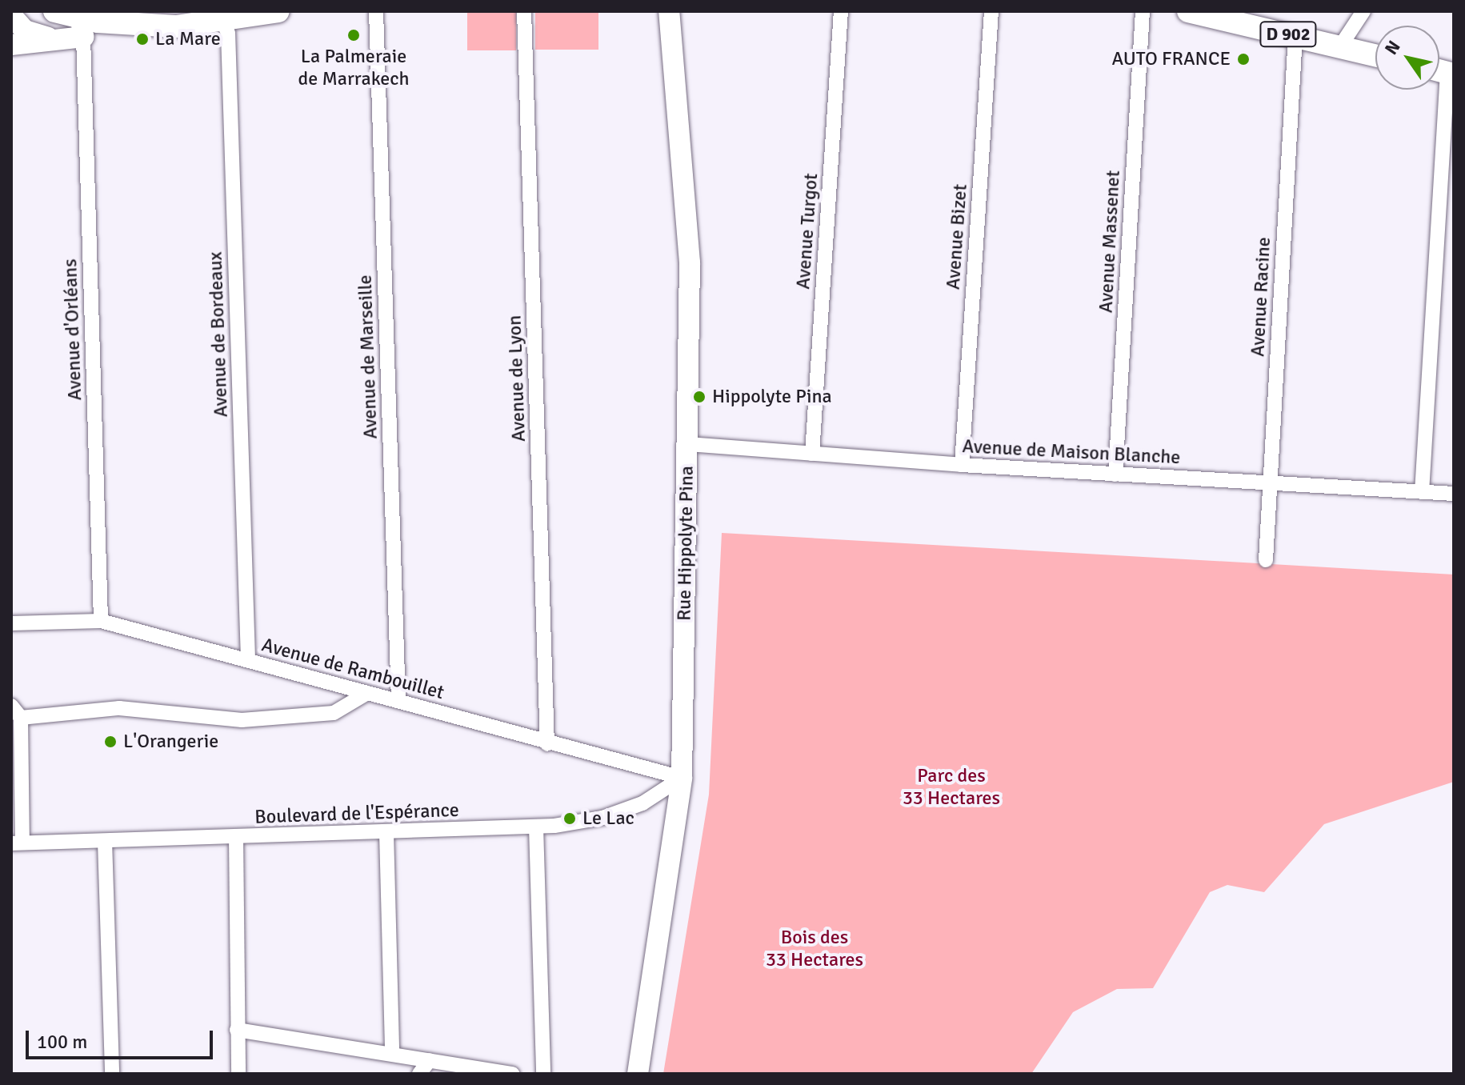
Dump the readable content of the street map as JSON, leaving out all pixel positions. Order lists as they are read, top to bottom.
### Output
{
  "streets": {
    "main road": ["D 902", "Rue Hippolyte Pina"],
    "street": [
      "Avenue Turgot",
      "Avenue Bizet",
      "Avenue Massenet",
      "Avenue Racine",
      "Avenue d'Orléans",
      "Avenue de Bordeaux",
      "Avenue de Marseille",
      "Avenue de Lyon",
      "Avenue de Maison Blanche",
      "Avenue de Rambouillet",
      "Boulevard de l'Espérance"
    ]
  },
  "crossings": [
    ["D 902", "Avenue Racine"],
    ["Avenue Turgot", "Avenue de Maison Blanche"],
    ["Avenue Bizet", "Avenue de Maison Blanche"],
    ["Avenue Massenet", "Avenue de Maison Blanche"],
    ["Avenue Racine", "Avenue de Maison Blanche"],
    ["Avenue d'Orléans", "Avenue de Rambouillet"],
    ["Avenue de Bordeaux", "Avenue de Rambouillet"],
    ["Avenue de Marseille", "Avenue de Rambouillet"],
    ["Avenue de Lyon", "Avenue de Rambouillet"],
    ["Avenue de Maison Blanche", "Rue Hippolyte Pina"],
    ["Rue Hippolyte Pina", "Avenue de Rambouillet"],
    ["Rue Hippolyte Pina", "Boulevard de l'Espérance"],
    ["Avenue de Rambouillet", "Boulevard de l'Espérance"]
  ],
  "parks": ["Parc des 33 Hectares", "Bois des 33 Hectares"],
  "places": [
    "La Palmeraie de Marrakech",
    "La Mare",
    "AUTO FRANCE",
    "Hippolyte Pina",
    "L'Orangerie",
    "Le Lac"
  ],
  "scale_bar": "100 m",
  "north": "top left"
}
